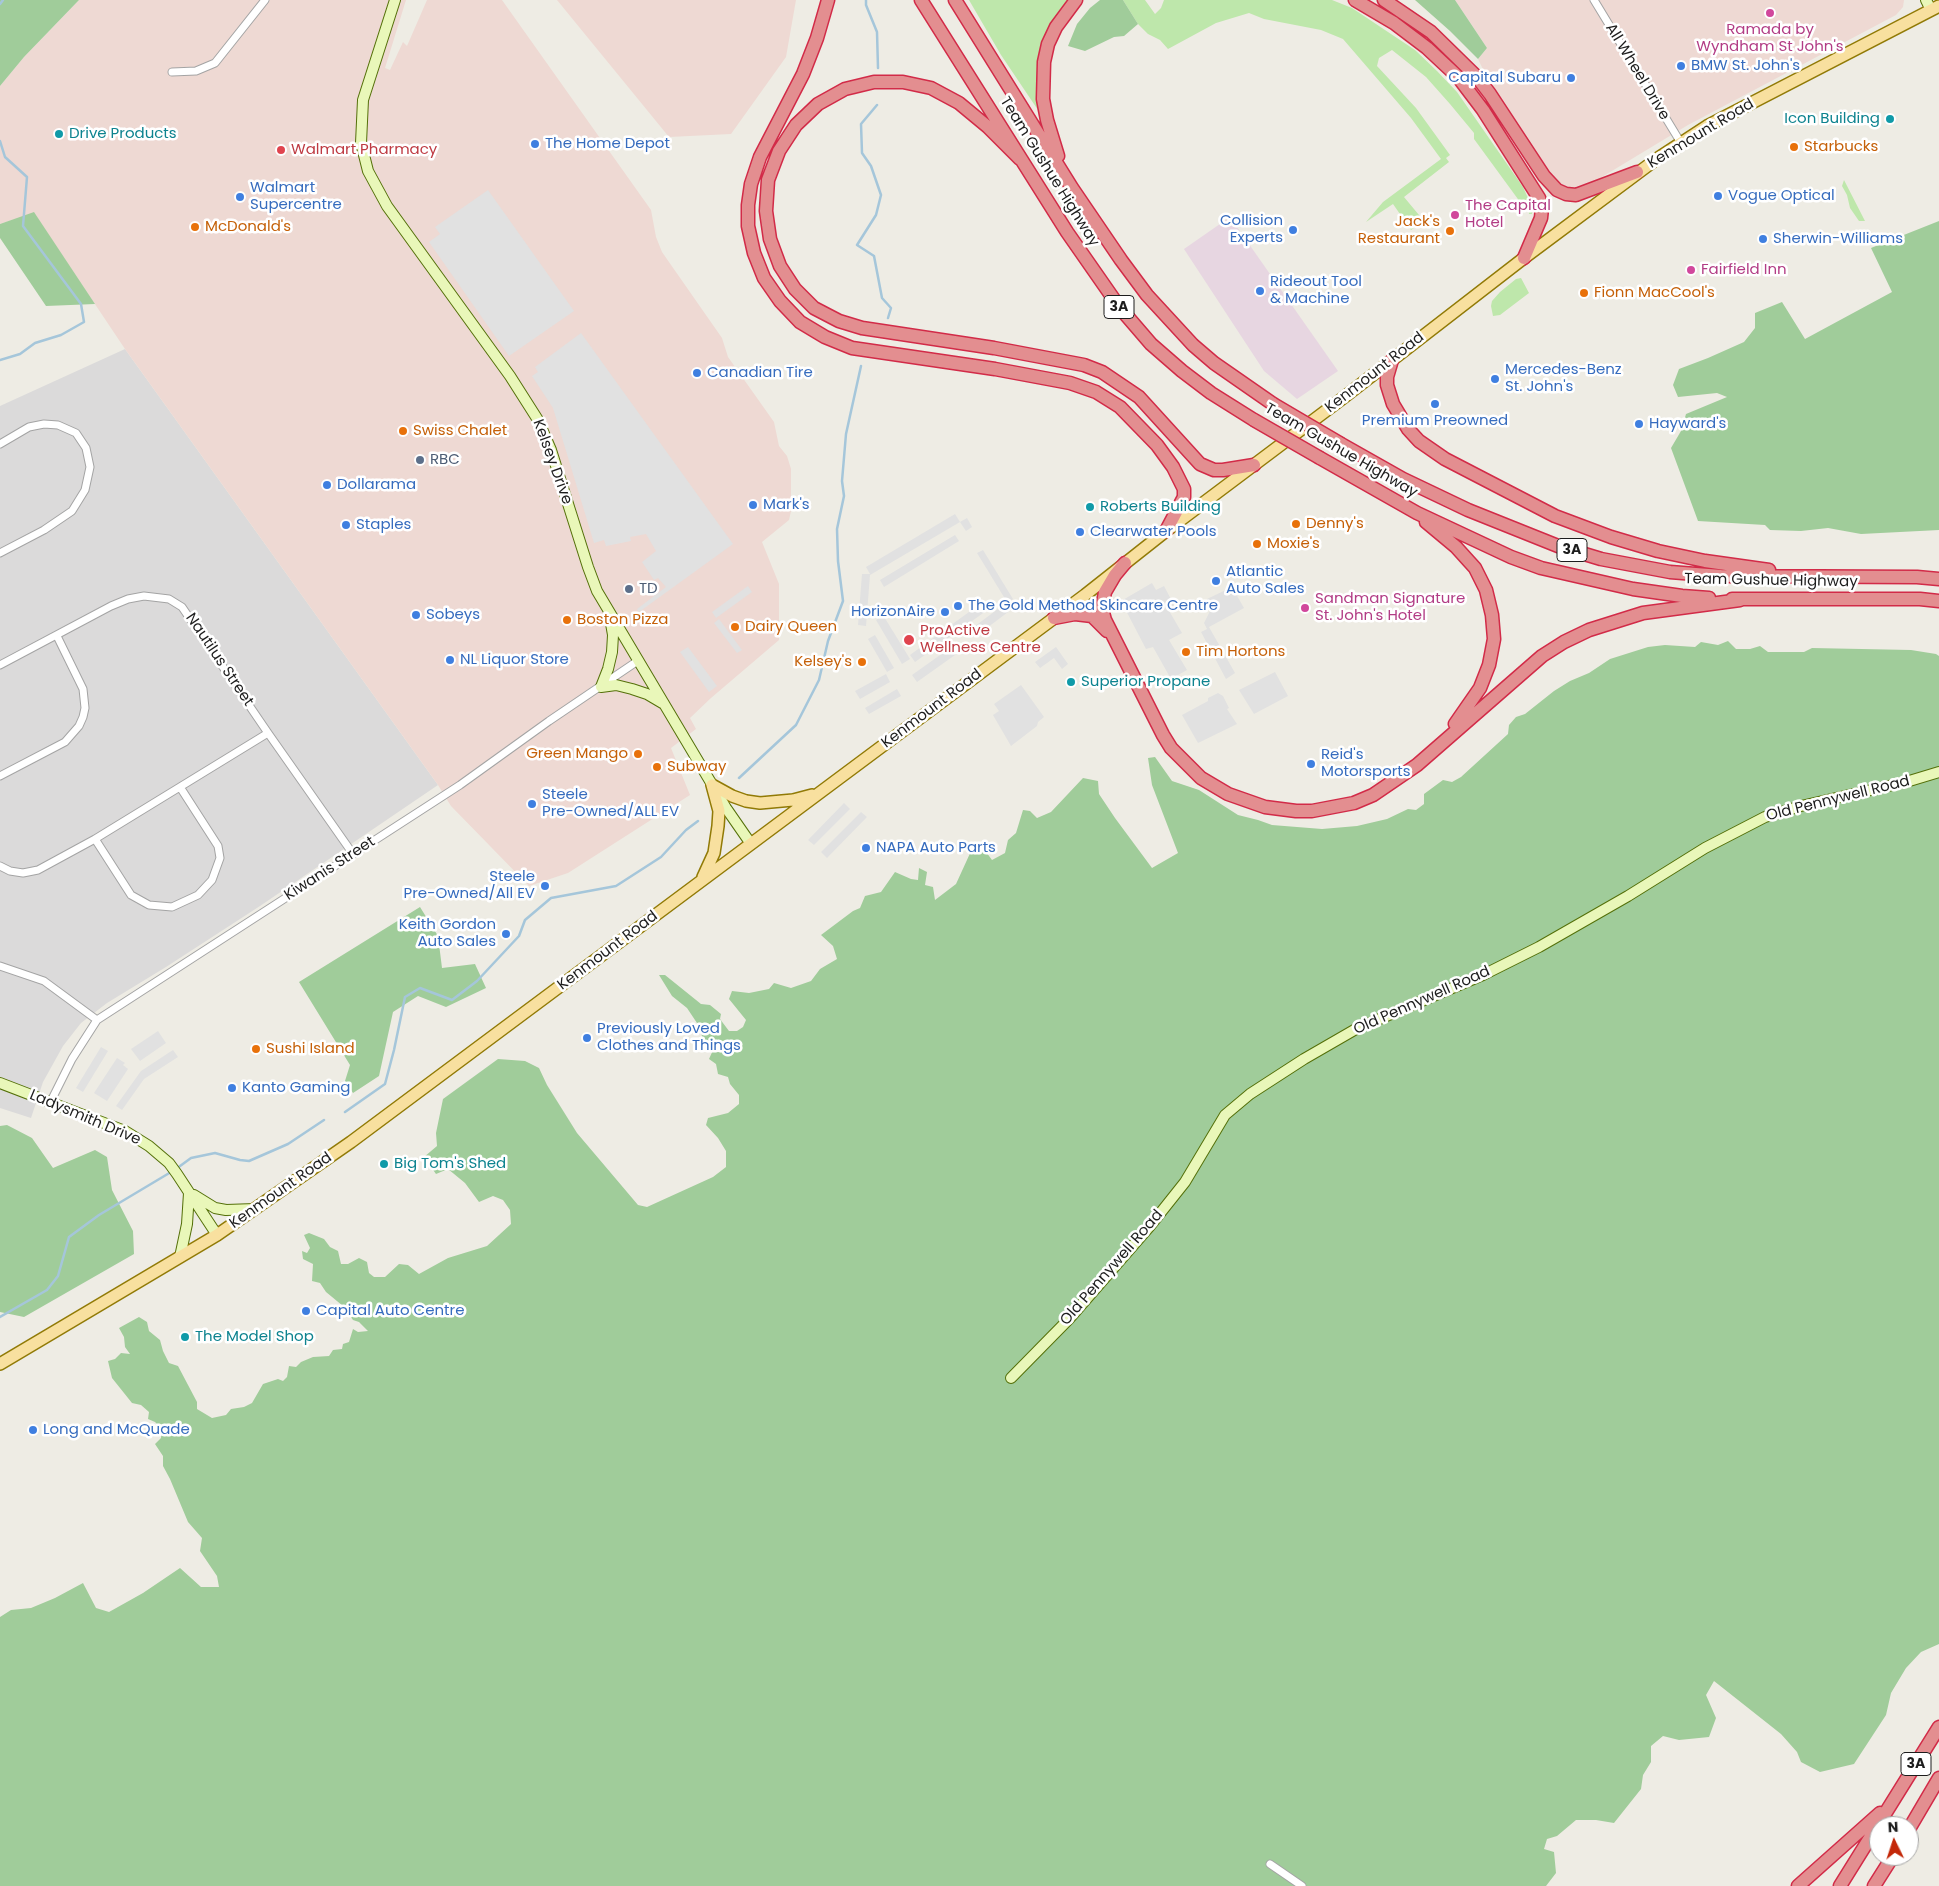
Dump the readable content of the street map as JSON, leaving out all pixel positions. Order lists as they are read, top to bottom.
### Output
{
  "streets": {
    "highway": ["Team Gushue Highway", "3A"],
    "main road": ["Kenmount Road"],
    "street": [
      "All Wheel Drive",
      "Kelsey Drive",
      "Nautilus Street",
      "Old Pennywell Road",
      "Kiwanis Street",
      "Ladysmith Drive"
    ]
  },
  "crossings": [
    ["All Wheel Drive", "Kenmount Road"],
    ["Kenmount Road", "Kelsey Drive"],
    ["Kenmount Road", "Ladysmith Drive"],
    ["Kelsey Drive", "Kiwanis Street"],
    ["Nautilus Street", "Kiwanis Street"],
    ["Kiwanis Street", "Ladysmith Drive"]
  ],
  "places": [
    "Ramada by Wyndham St John's",
    "BMW St. John's",
    "Capital Subaru",
    "Icon Building",
    "Drive Products",
    "The Home Depot",
    "Starbucks",
    "Walmart Pharmacy",
    "Vogue Optical",
    "Walmart Supercentre",
    "The Capital Hotel",
    "McDonald's",
    "Collision Experts",
    "Jack's Restaurant",
    "Sherwin-Williams",
    "Fairfield Inn",
    "Rideout Tool & Machine",
    "Fionn MacCool's",
    "Canadian Tire",
    "Mercedes-Benz St. John's",
    "Premium Preowned",
    "Hayward's",
    "Swiss Chalet",
    "RBC",
    "Dollarama",
    "Mark's",
    "Roberts Building",
    "Denny's",
    "Staples",
    "Clearwater Pools",
    "Moxie's",
    "Atlantic Auto Sales",
    "TD",
    "The Gold Method Skincare Centre",
    "Sandman Signature St. John's Hotel",
    "HorizonAire",
    "Sobeys",
    "Boston Pizza",
    "Dairy Queen",
    "ProActive Wellness Centre",
    "Tim Hortons",
    "NL Liquor Store",
    "Kelsey's",
    "Superior Propane",
    "Green Mango",
    "Reid's Motorsports",
    "Subway",
    "Steele Pre-Owned/ALL EV",
    "NAPA Auto Parts",
    "Steele Pre-Owned/All EV",
    "Keith Gordon Auto Sales",
    "Previously Loved Clothes and Things",
    "Sushi Island",
    "Kanto Gaming",
    "Big Tom's Shed",
    "Capital Auto Centre",
    "The Model Shop",
    "Long and McQuade"
  ],
  "north": "top"
}
